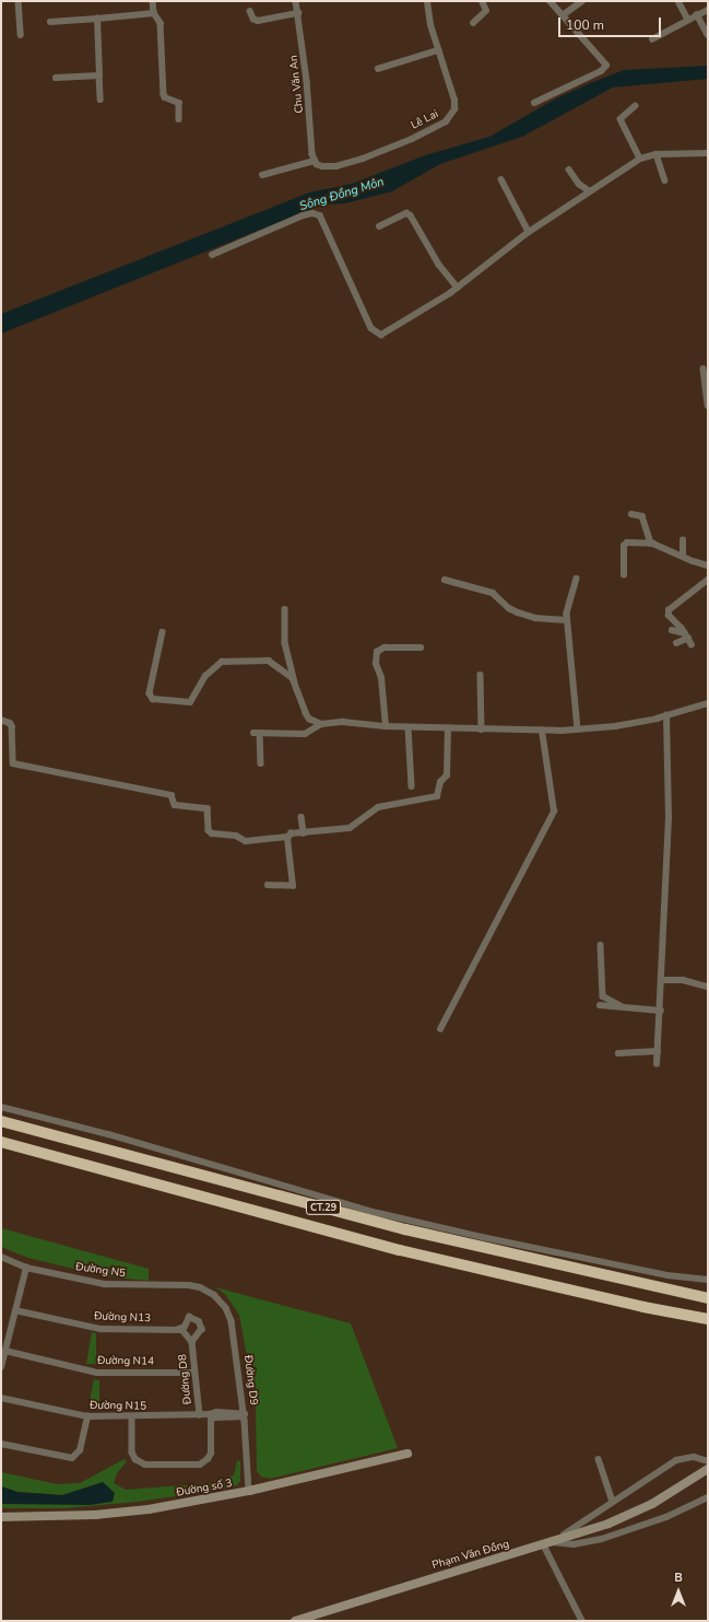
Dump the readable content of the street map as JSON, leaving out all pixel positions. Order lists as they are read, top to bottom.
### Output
{
  "streets": {
    "highway": ["CT.29"],
    "main road": ["Đường số 3", "Phạm Văn Đồng"],
    "street": [
      "Chu Văn An",
      "Lê Lai",
      "Đường N5",
      "Đường N13",
      "Đường N14",
      "Đường D8",
      "Đường D9",
      "Đường N15"
    ]
  },
  "crossings": [
    ["Chu Văn An", "Lê Lai"],
    ["Đường N5", "Đường D9"],
    ["Đường N14", "Đường D8"],
    ["Đường D8", "Đường N15"],
    ["Đường D9", "Đường N15"],
    ["Đường D9", "Đường số 3"]
  ],
  "water": ["Sông Đồng Môn"],
  "scale_bar": "100 m",
  "north": "top"
}
